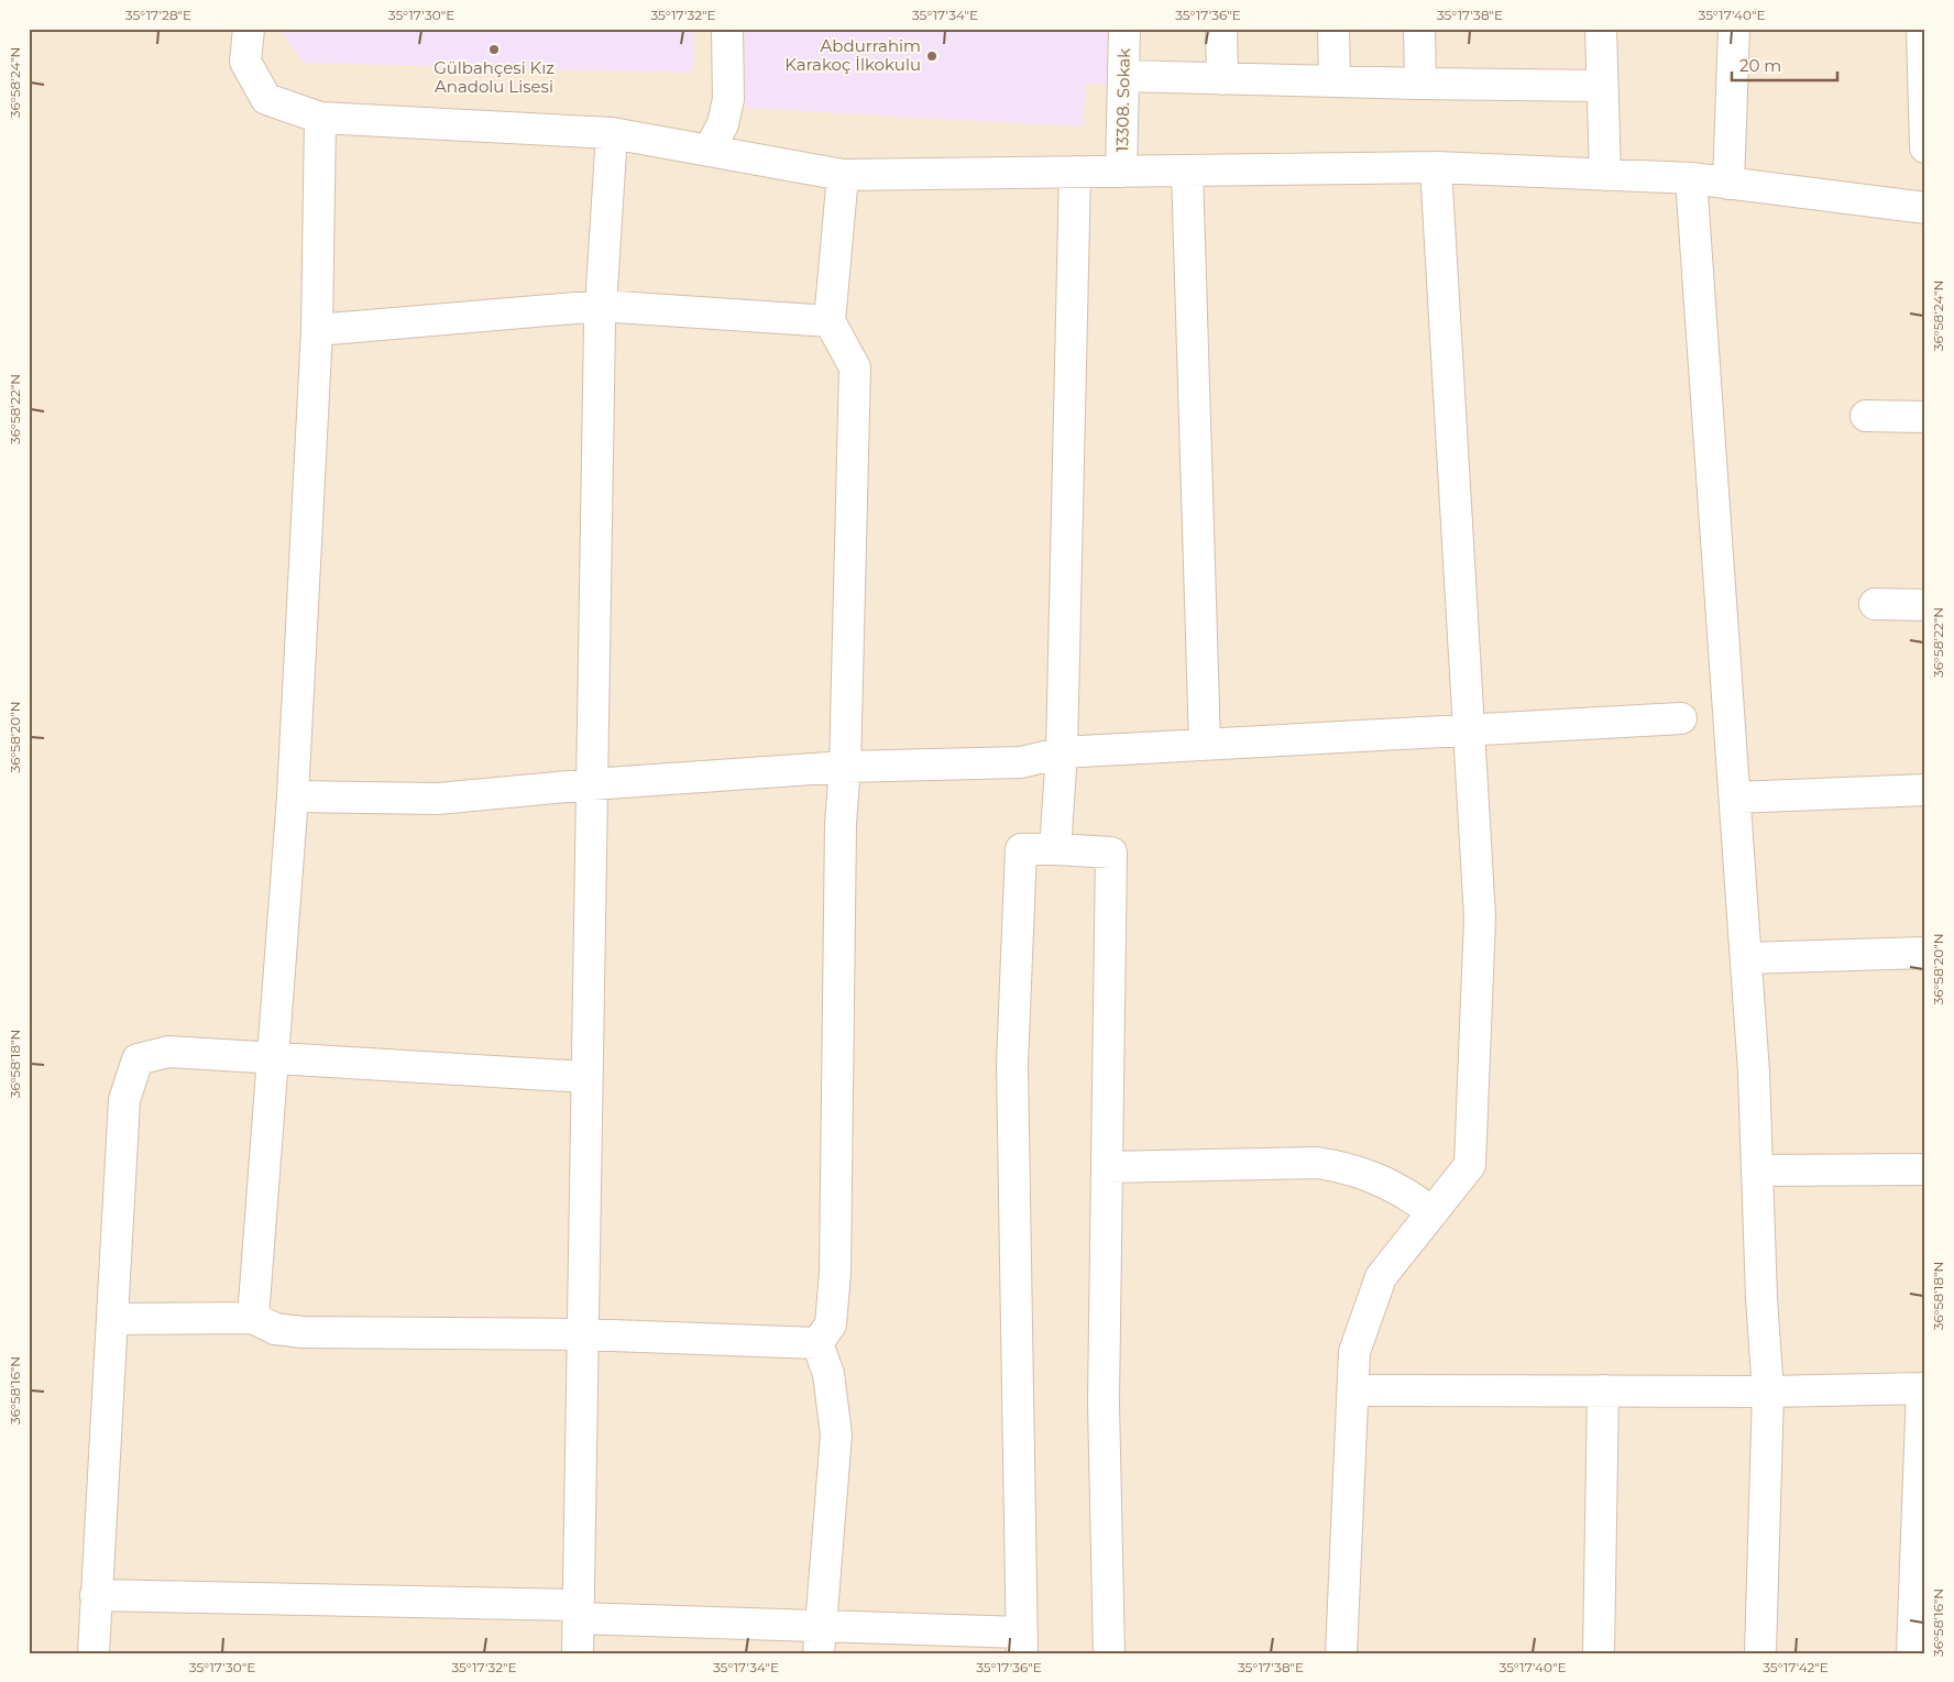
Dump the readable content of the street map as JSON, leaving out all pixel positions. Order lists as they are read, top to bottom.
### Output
{
  "streets": {
    "street": ["13308. Sokak"]
  },
  "places": ["Gülbahçesi Kız Anadolu Lisesi", "Abdurrahim Karakoç İlkokulu"],
  "scale_bar": "20 m",
  "coordinates": [
    "35°17'28\"E",
    "35°17'30\"E",
    "35°17'32\"E",
    "35°17'34\"E",
    "35°17'36\"E",
    "35°17'38\"E",
    "35°17'40\"E",
    "36°58'24\"N",
    "36°58'22\"N",
    "36°58'20\"N",
    "36°58'18\"N",
    "36°58'16\"N",
    "35°17'42\"E"
  ]
}
